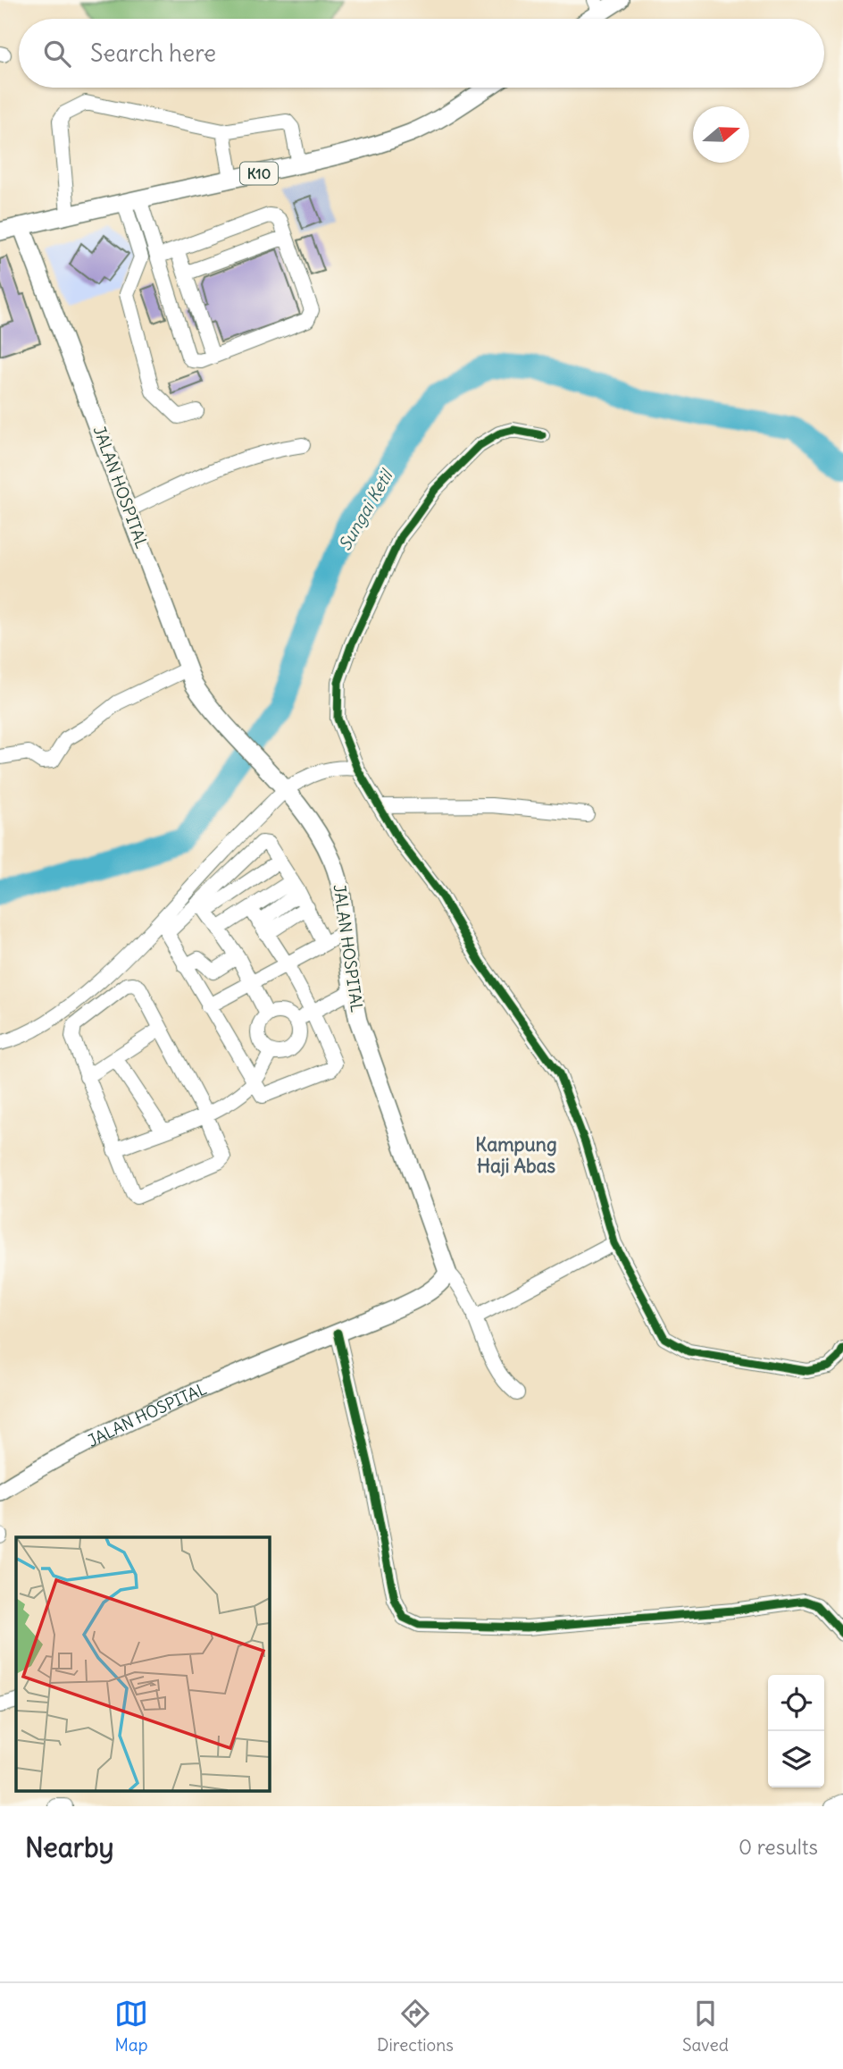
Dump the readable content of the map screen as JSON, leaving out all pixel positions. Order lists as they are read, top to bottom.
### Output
{
  "streets": {
    "main road": ["K10", "JALAN HOSPITAL"]
  },
  "crossings": [
    ["K10", "JALAN HOSPITAL"]
  ],
  "districts": ["Kampung Haji Abas"],
  "water": ["Sungai Ketil"],
  "north": "right",
  "page": {
    "search": "Search here",
    "heading": ["Nearby", "0 results"],
    "nav": ["Map", "Directions", "Saved"]
  }
}
